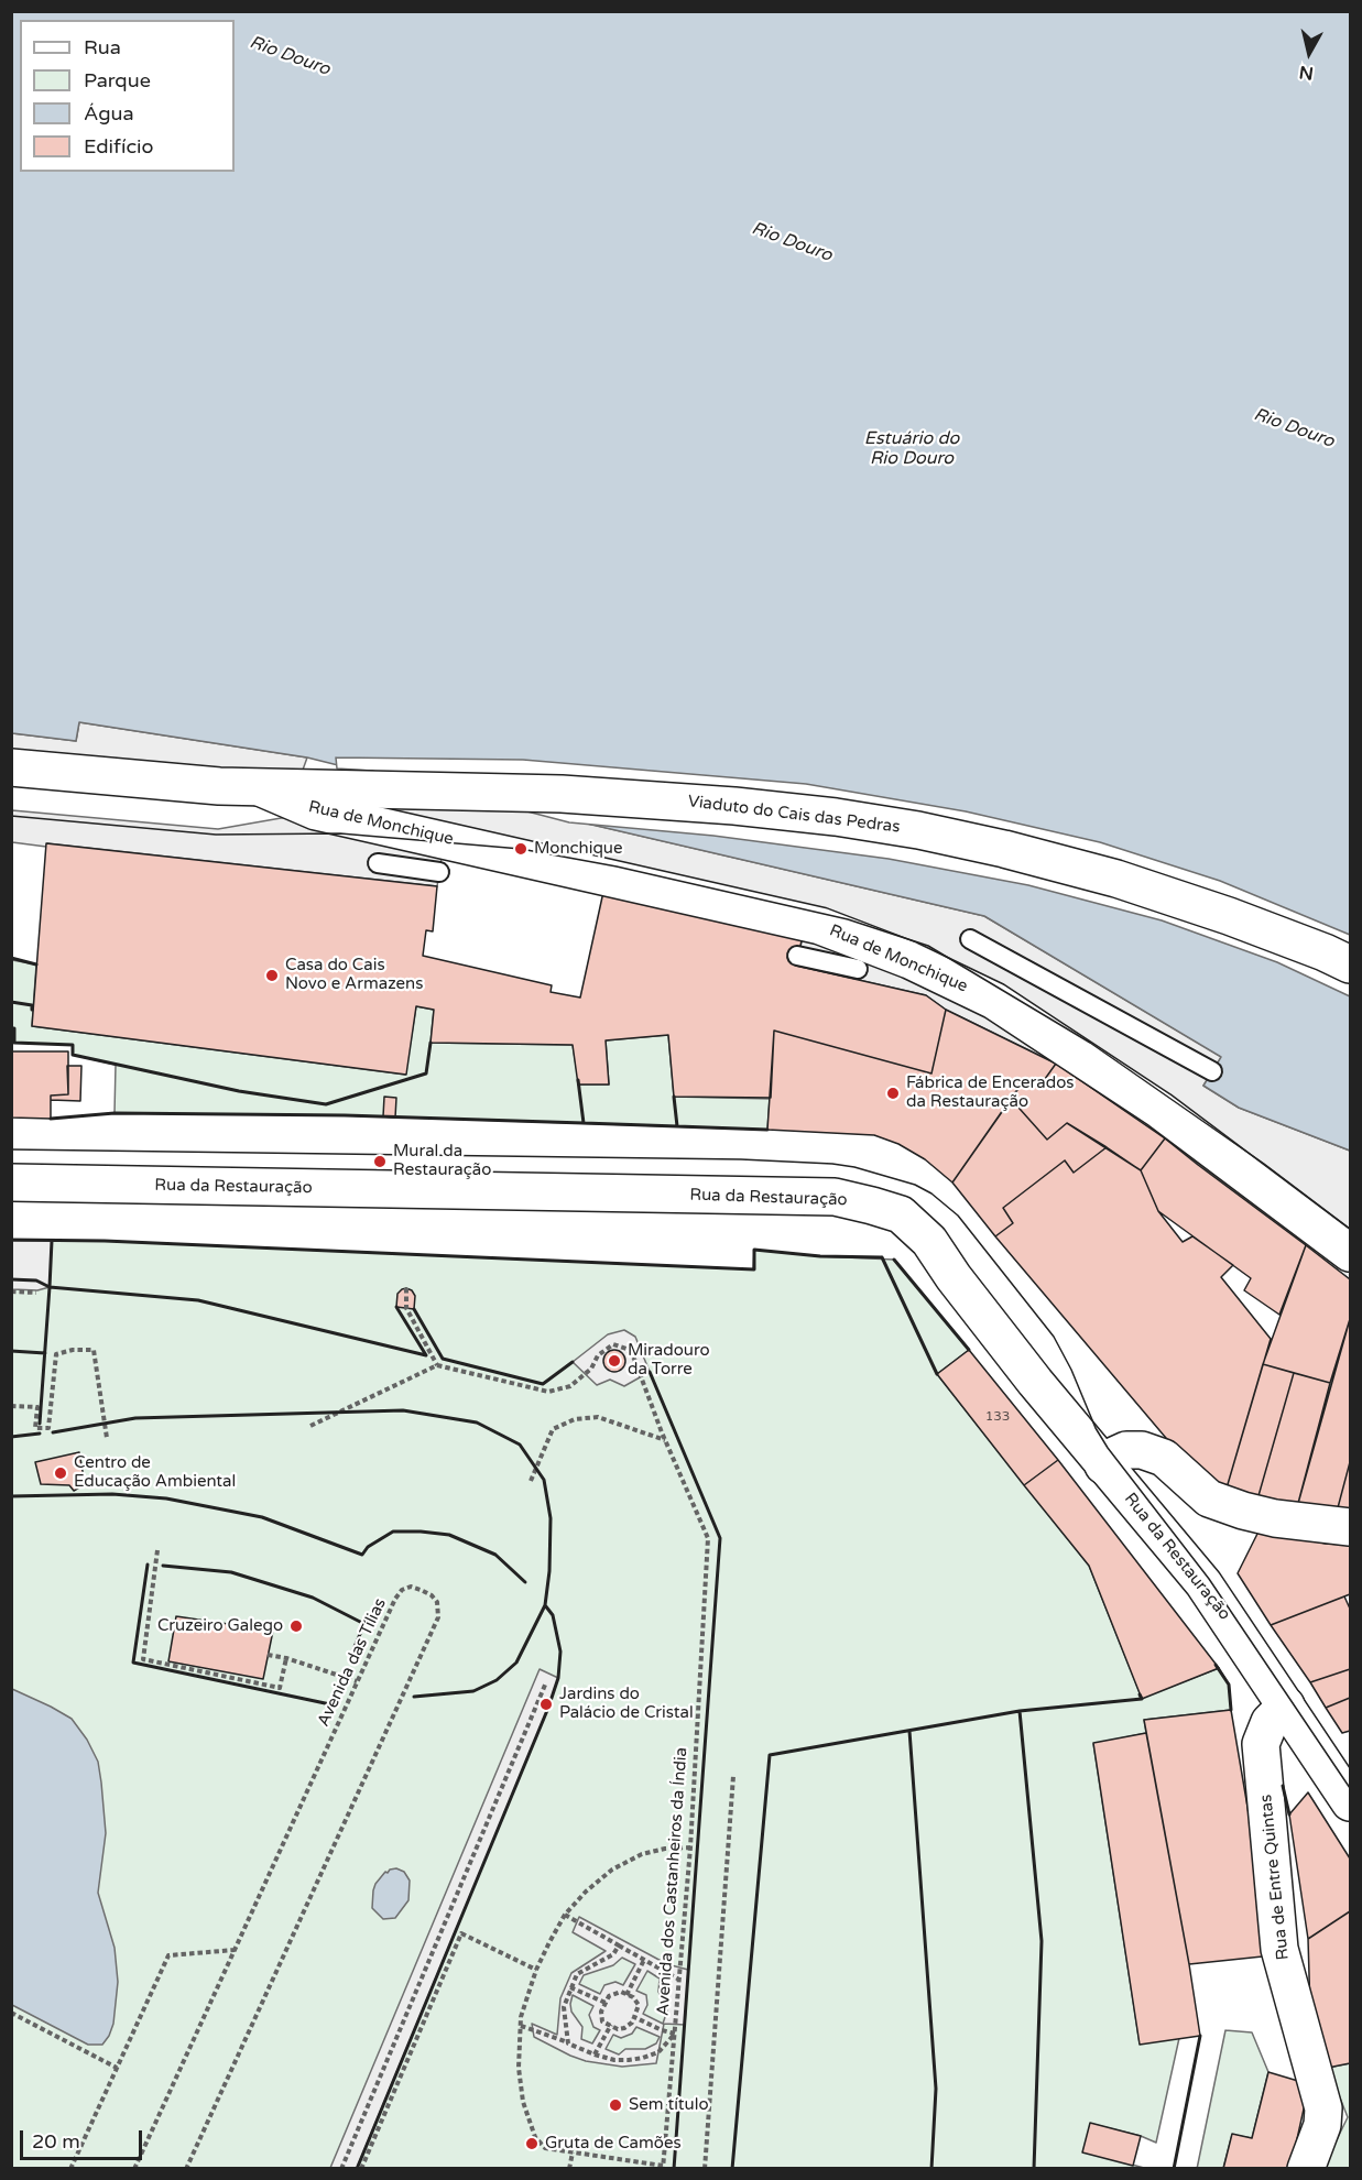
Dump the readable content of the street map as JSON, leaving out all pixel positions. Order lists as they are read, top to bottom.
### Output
{
  "streets": {
    "main road": [
      "Viaduto do Cais das Pedras",
      "Rua de Monchique",
      "Rua da Restauração",
      "Rua de Entre Quintas"
    ],
    "path": ["Avenida das Tílias", "Avenida dos Castanheiros da Índia"]
  },
  "crossings": [
    ["Viaduto do Cais das Pedras", "Rua de Monchique"],
    ["Rua da Restauração", "Rua de Entre Quintas"]
  ],
  "water": ["Rio Douro", "Estuário do Rio Douro"],
  "places": [
    "Monchique",
    "Casa do Cais Novo e Armazens",
    "Fábrica de Encerados da Restauração",
    "Mural da Restauração",
    "Miradouro da Torre",
    "Centro de Educação Ambiental",
    "Cruzeiro Galego",
    "Jardins do Palácio de Cristal",
    "Sem título",
    "Gruta de Camões"
  ],
  "house_numbers": ["133"],
  "legend": [
    "Rua",
    "Parque",
    "Água",
    "Edifício"
  ],
  "scale_bar": "20 m",
  "north": "bottom"
}
